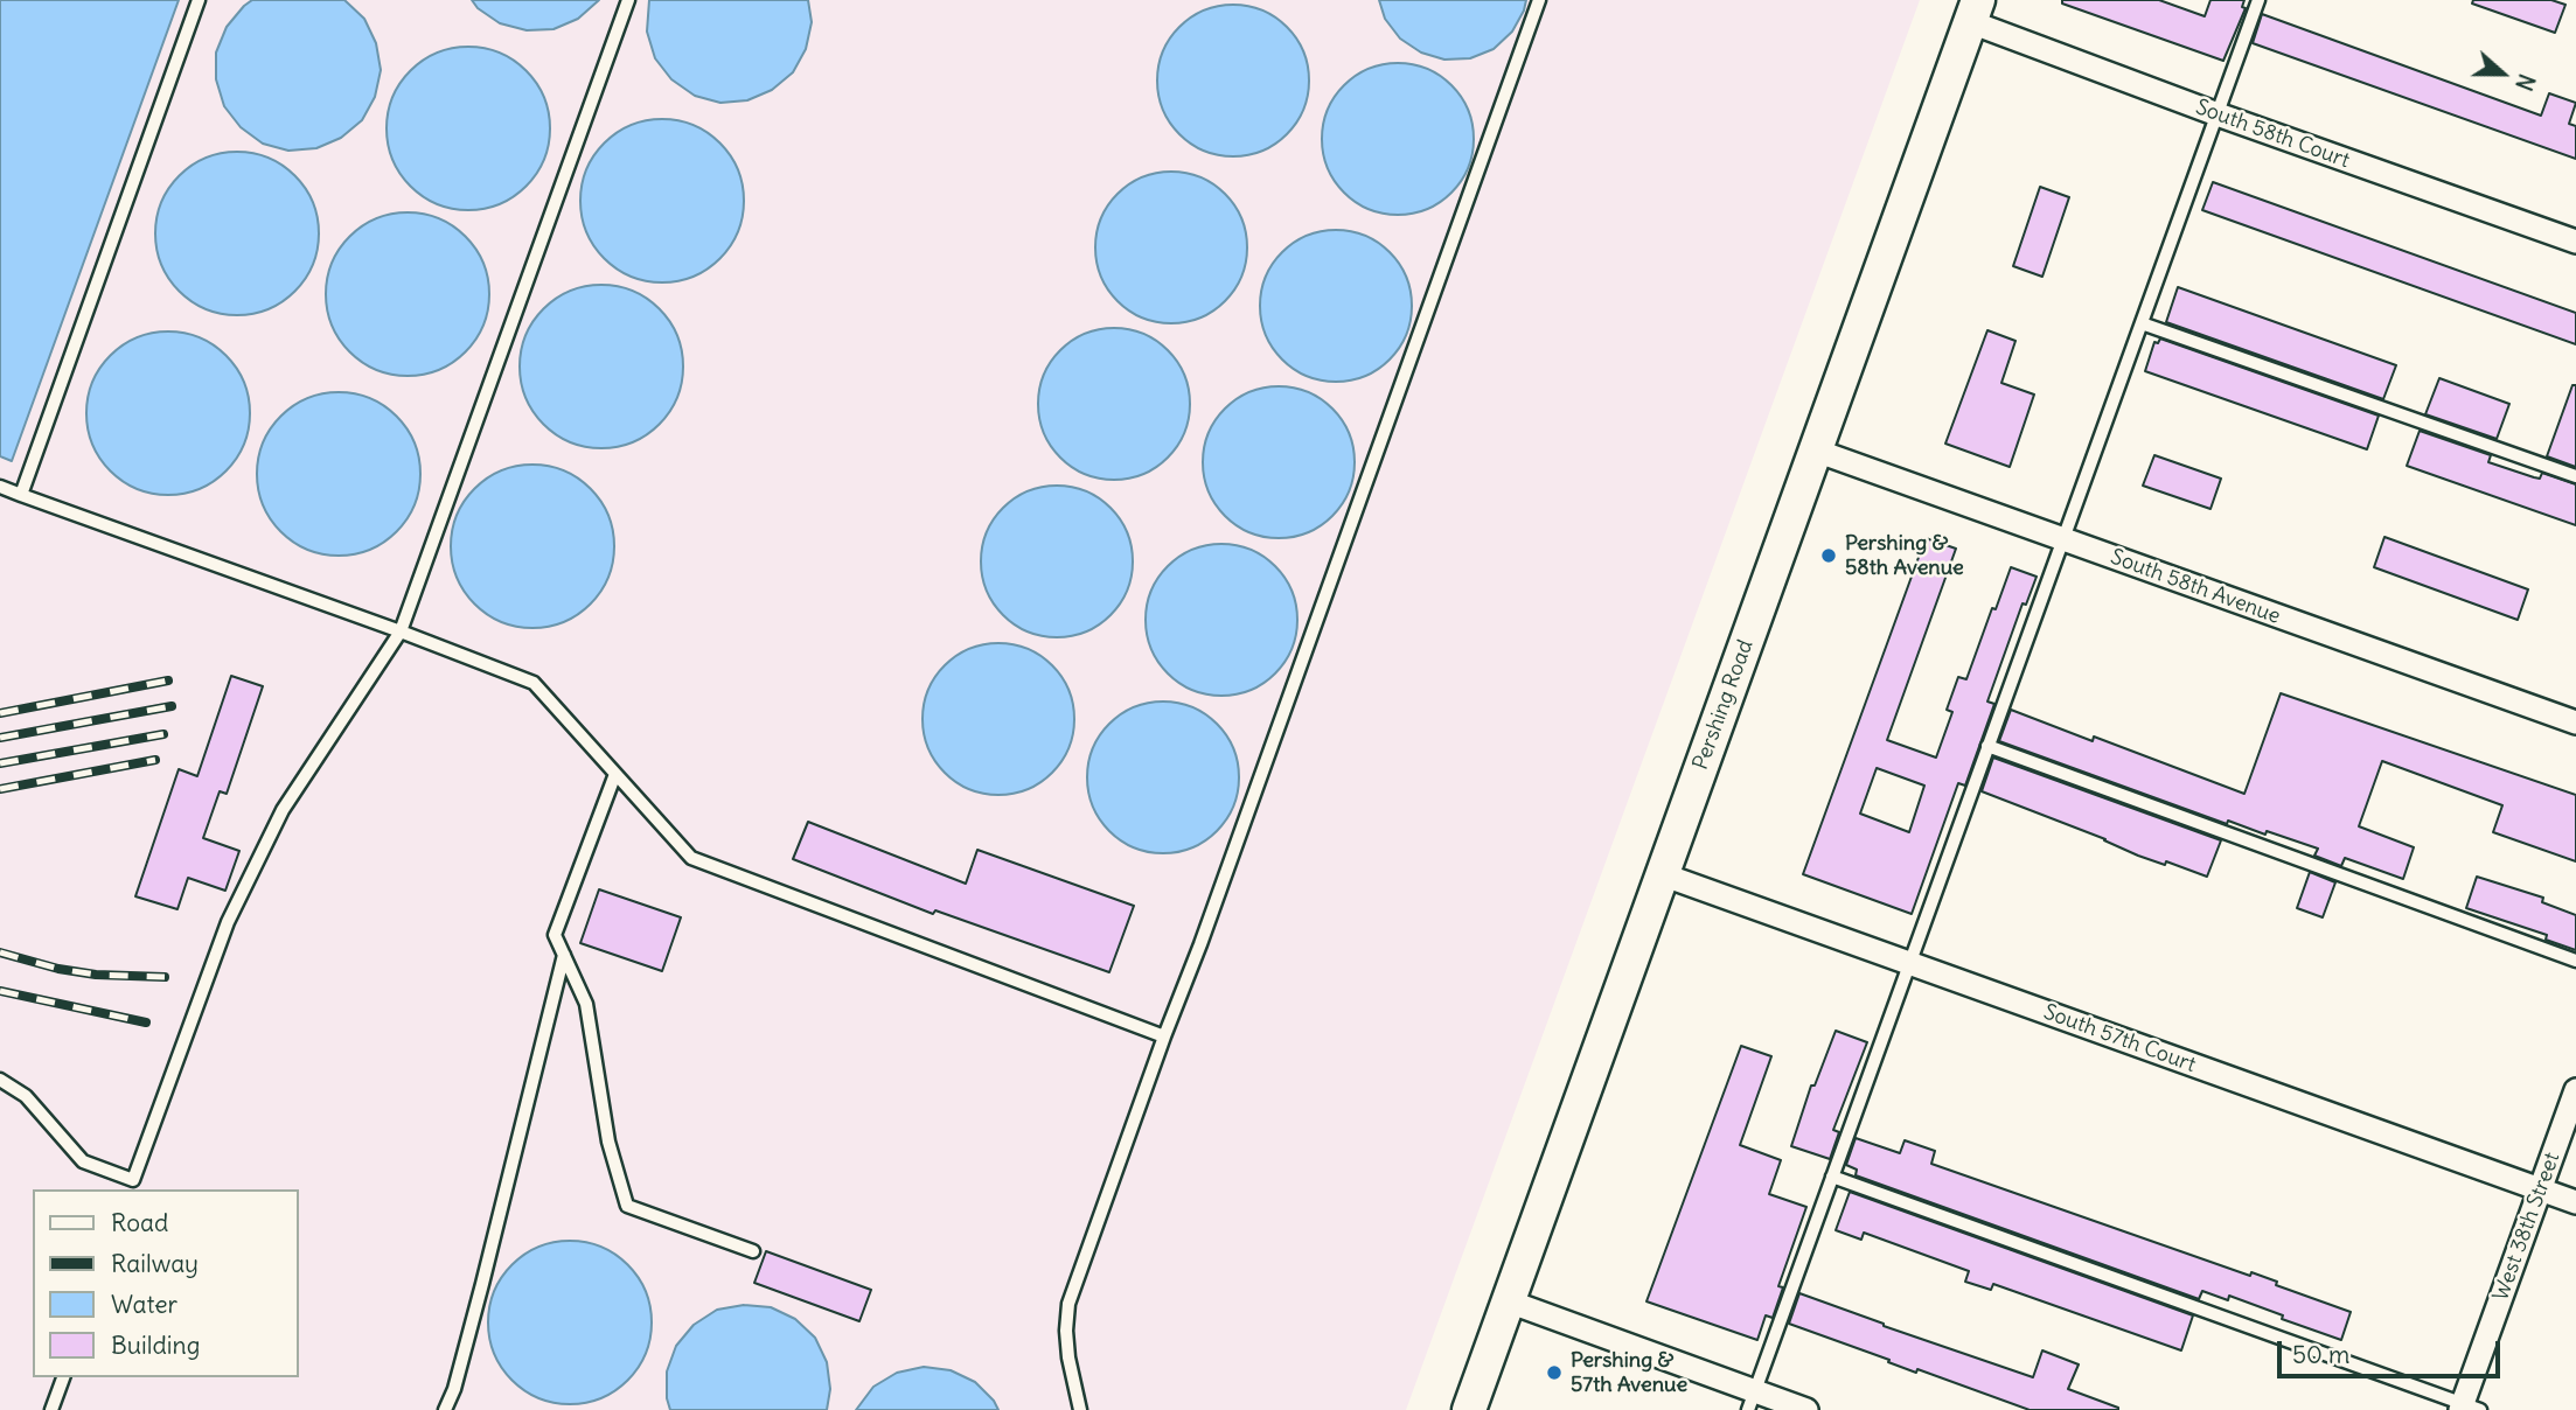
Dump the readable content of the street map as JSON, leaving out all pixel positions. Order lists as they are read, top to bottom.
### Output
{
  "streets": {
    "main road": ["Pershing Road"],
    "street": [
      "South 58th Court",
      "South 58th Avenue",
      "South 57th Court",
      "West 38th Street"
    ]
  },
  "crossings": [
    ["South 58th Court", "Pershing Road"],
    ["South 58th Avenue", "Pershing Road"],
    ["Pershing Road", "South 57th Court"],
    ["South 57th Court", "West 38th Street"]
  ],
  "places": ["Pershing & 58th Avenue", "Pershing & 57th Avenue"],
  "legend": [
    "Road",
    "Railway",
    "Water",
    "Building"
  ],
  "scale_bar": "50 m",
  "north": "right"
}
